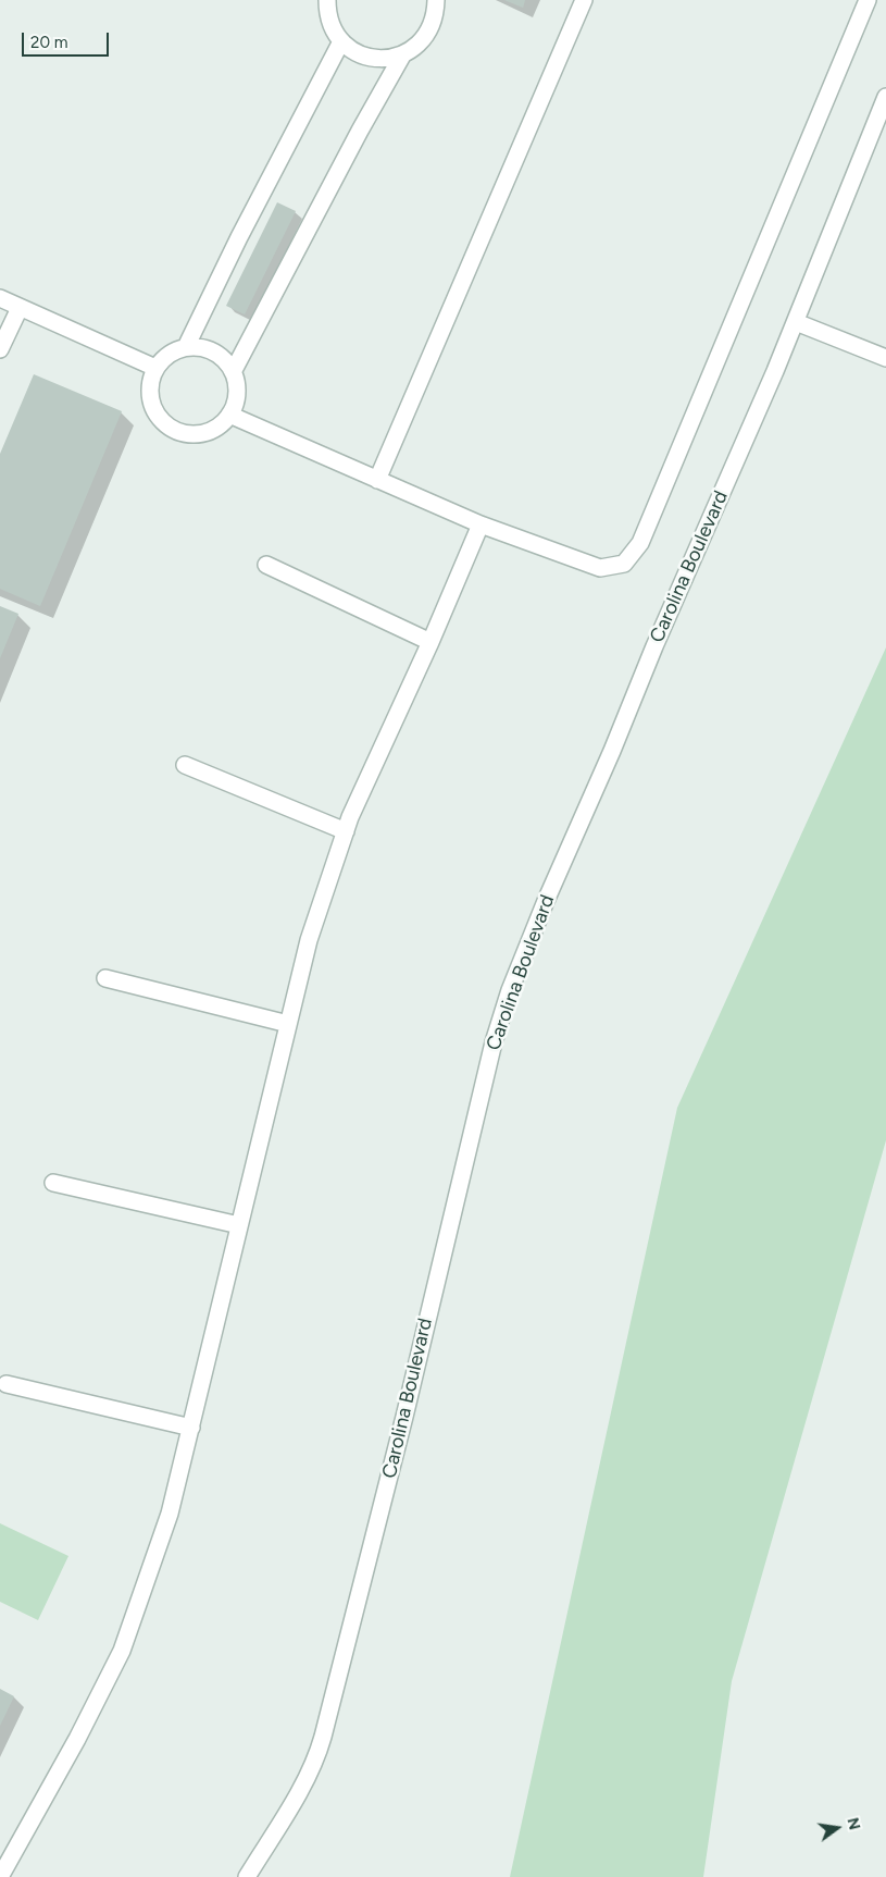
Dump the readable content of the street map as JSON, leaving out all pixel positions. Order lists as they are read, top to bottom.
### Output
{
  "streets": {
    "street": ["Carolina Boulevard"]
  },
  "scale_bar": "20 m",
  "north": "right"
}
